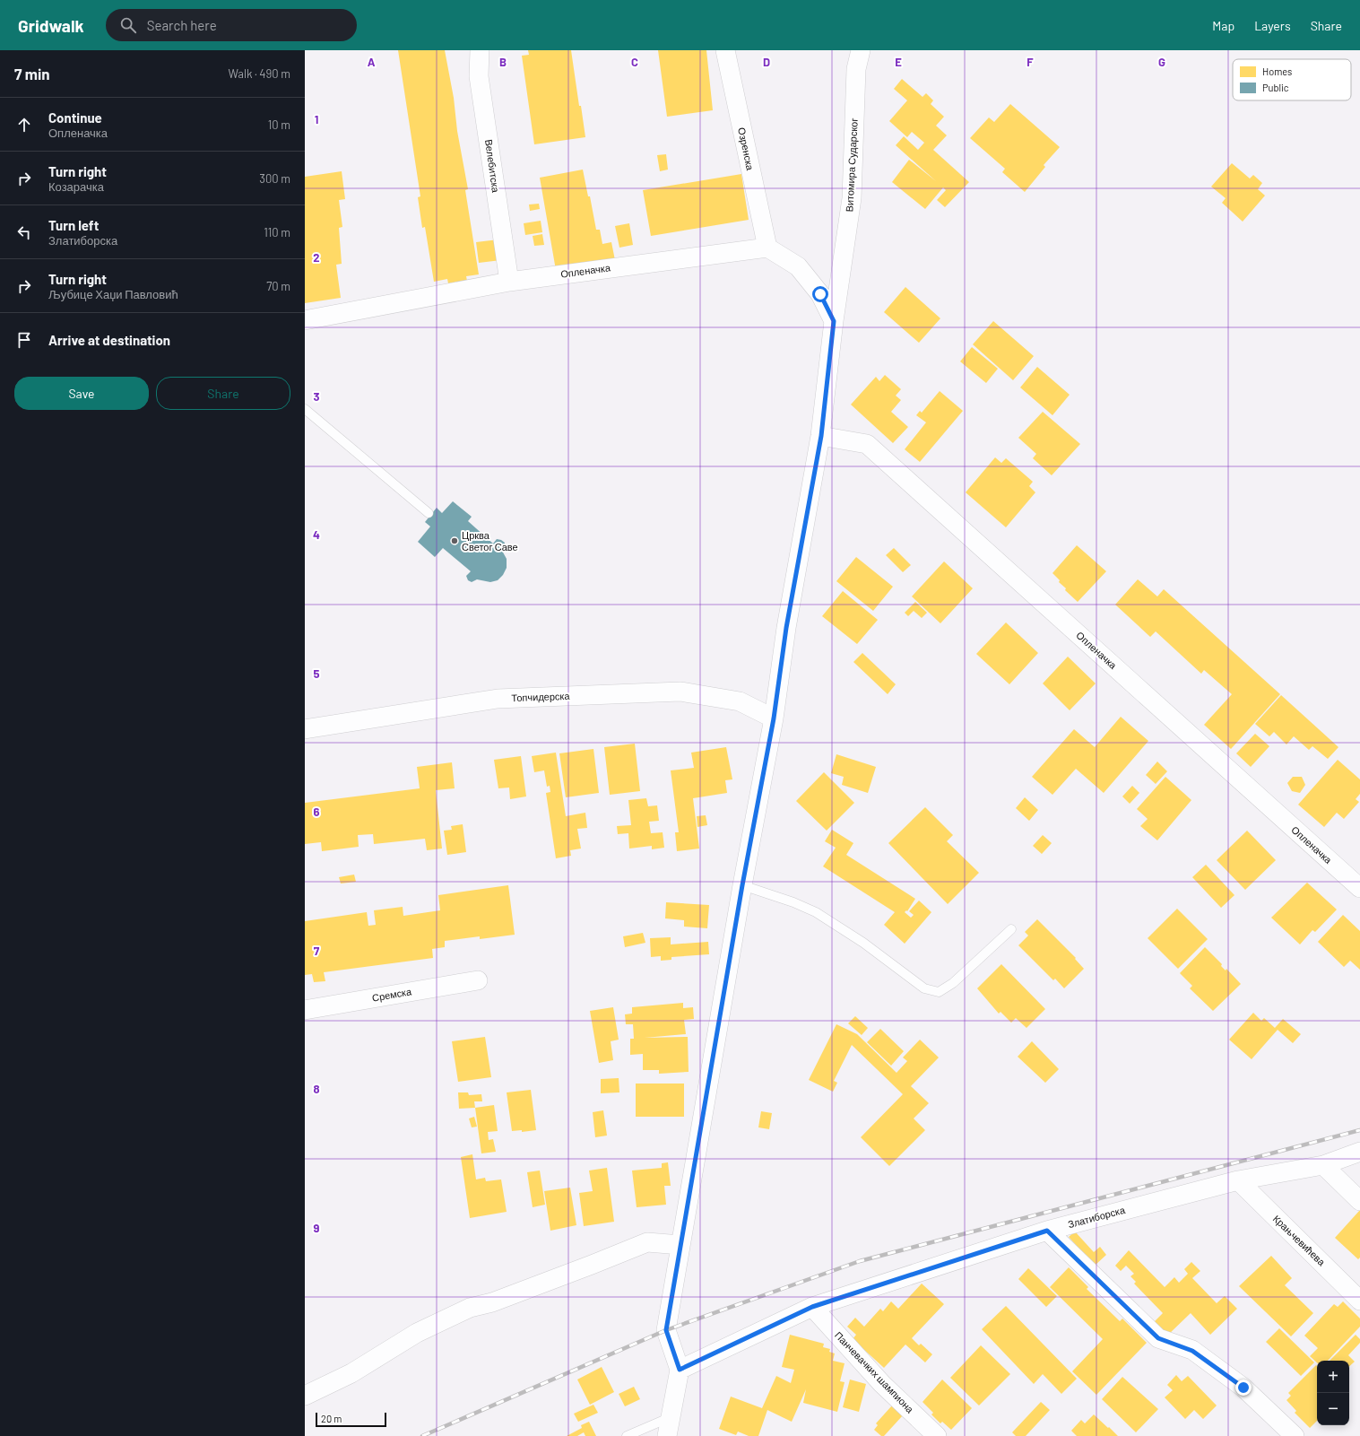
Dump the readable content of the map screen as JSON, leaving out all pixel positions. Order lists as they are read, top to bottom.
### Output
{
  "streets": {
    "street": [
      "Озренска",
      "Витомира Сударског",
      "Велебитска",
      "Опленачка",
      "Топчидерска",
      "Сремска",
      "Златиборска",
      "Крањчевићева",
      "Панчевачких шампиона"
    ]
  },
  "crossings": [
    ["Озренска", "Опленачка"],
    ["Витомира Сударског", "Опленачка"],
    ["Витомира Сударског", "Топчидерска"],
    ["Витомира Сударског", "Златиборска"],
    ["Велебитска", "Опленачка"],
    ["Златиборска", "Крањчевићева"],
    ["Златиборска", "Панчевачких шампиона"]
  ],
  "places": ["Црква Светог Саве"],
  "legend": ["Homes", "Public"],
  "scale_bar": "20 m",
  "page": {
    "header": "Gridwalk",
    "search": "Search here",
    "nav": ["Map", "Layers", "Share"],
    "heading": ["7 min", "Walk · 490 m"],
    "list": [
      ["Continue", "Опленачка", "10 m"],
      ["Turn right", "Козарачка", "300 m"],
      ["Turn left", "Златиборска", "110 m"],
      ["Turn right", "Љубице Хаџи Павловић", "70 m"],
      "Arrive at destination"
    ],
    "buttons": ["Save", "Share"],
    "map_buttons": ["+", "−"],
    "scale": "20 m"
  },
  "grid": {
    "columns": [
      "A",
      "B",
      "C",
      "D",
      "E",
      "F",
      "G"
    ],
    "rows": [
      "1",
      "2",
      "3",
      "4",
      "5",
      "6",
      "7",
      "8",
      "9"
    ]
  }
}
